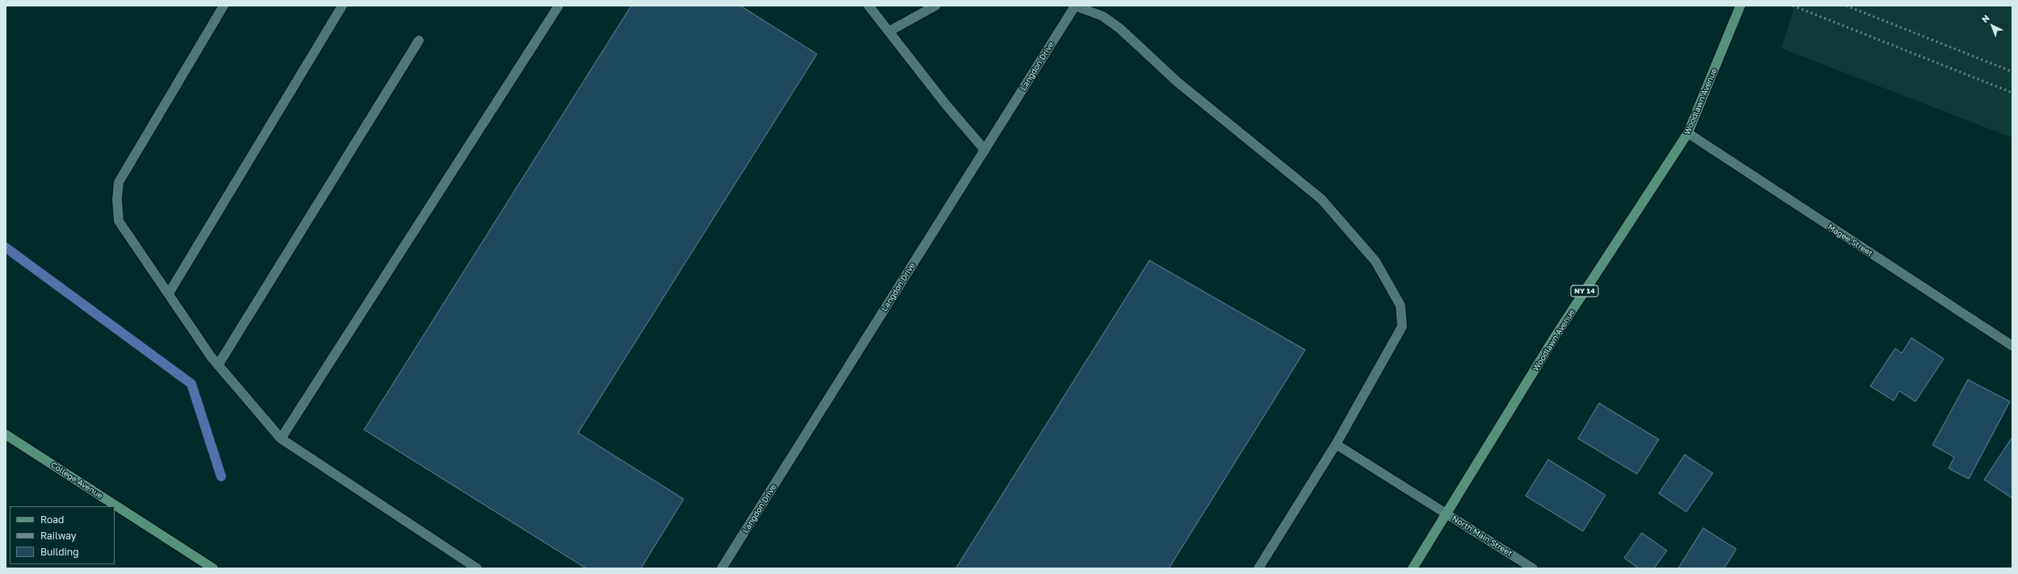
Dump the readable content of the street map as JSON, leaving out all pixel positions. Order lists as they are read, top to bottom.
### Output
{
  "streets": {
    "main road": ["Woodlawn Avenue", "NY 14", "College Avenue"],
    "street": ["Langdon Drive", "Magee Street", "North Main Street"]
  },
  "crossings": [
    ["Woodlawn Avenue", "Magee Street"],
    ["Woodlawn Avenue", "North Main Street"]
  ],
  "legend": ["Road", "Railway", "Building"],
  "north": "top left"
}
